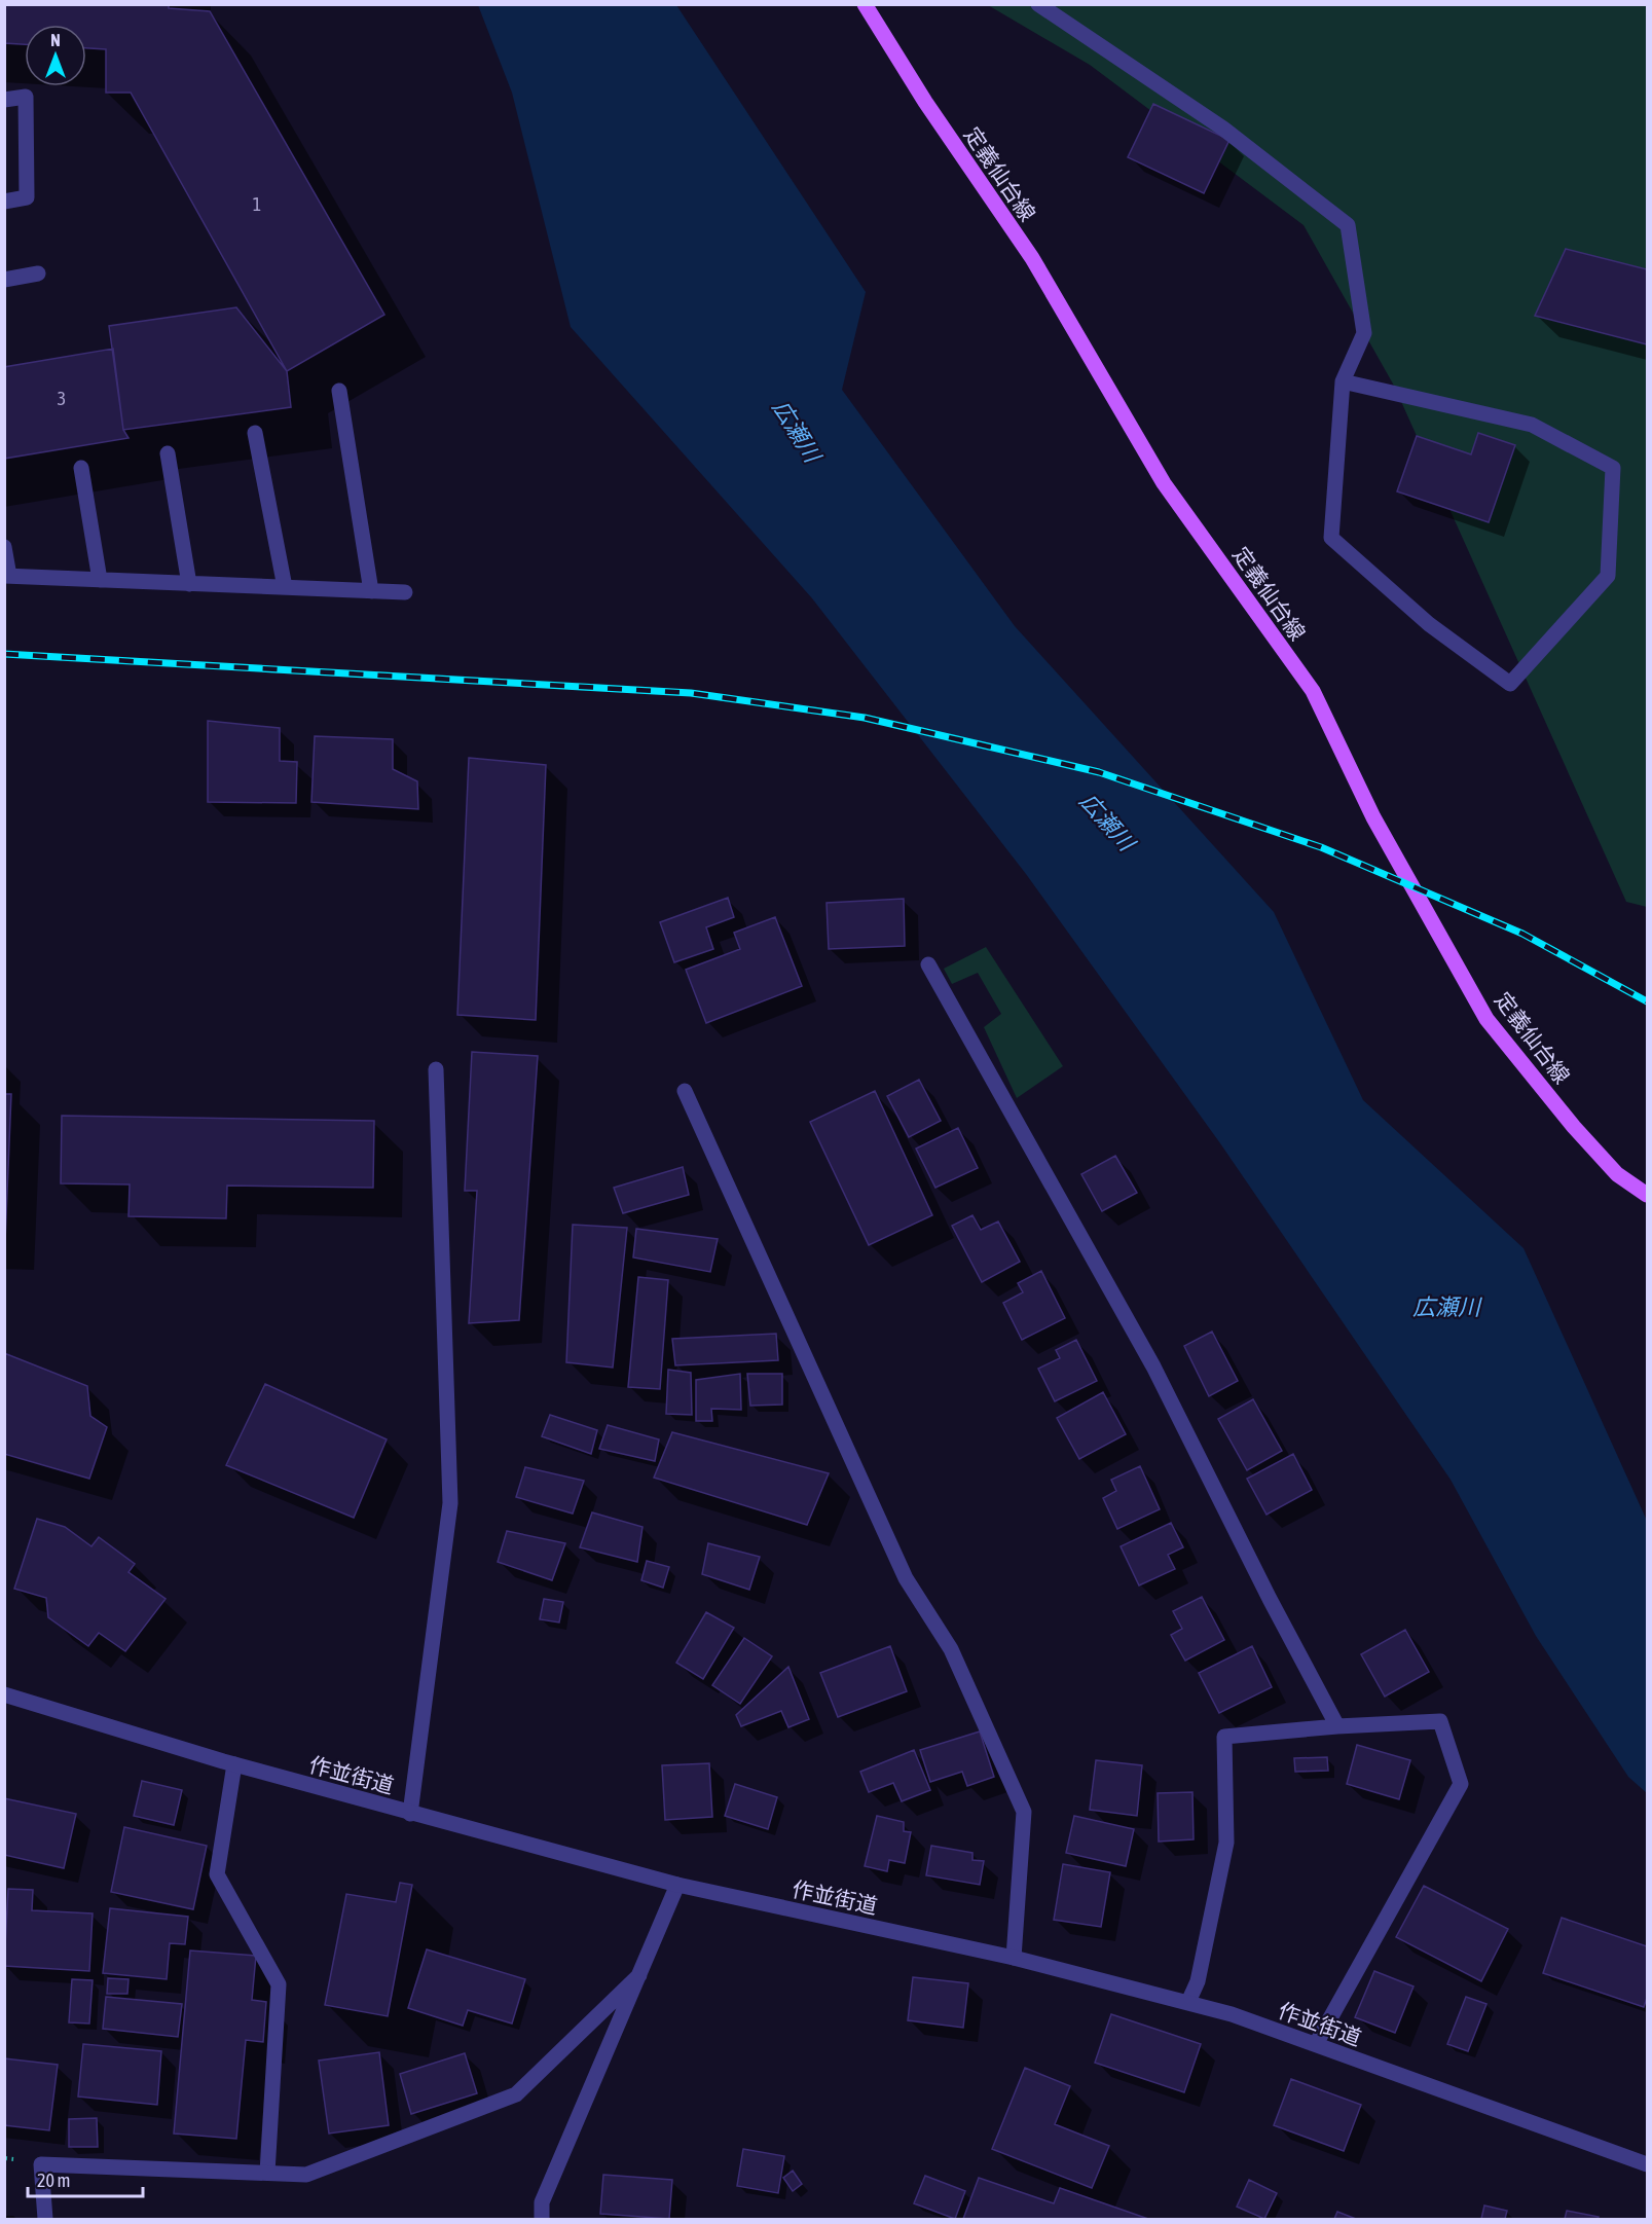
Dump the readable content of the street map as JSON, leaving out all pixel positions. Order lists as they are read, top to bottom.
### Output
{
  "streets": {
    "main road": ["定義仙台線"],
    "street": ["作並街道"]
  },
  "water": ["広瀬川"],
  "house_numbers": ["1", "3"],
  "scale_bar": "20 m",
  "north": "top"
}
